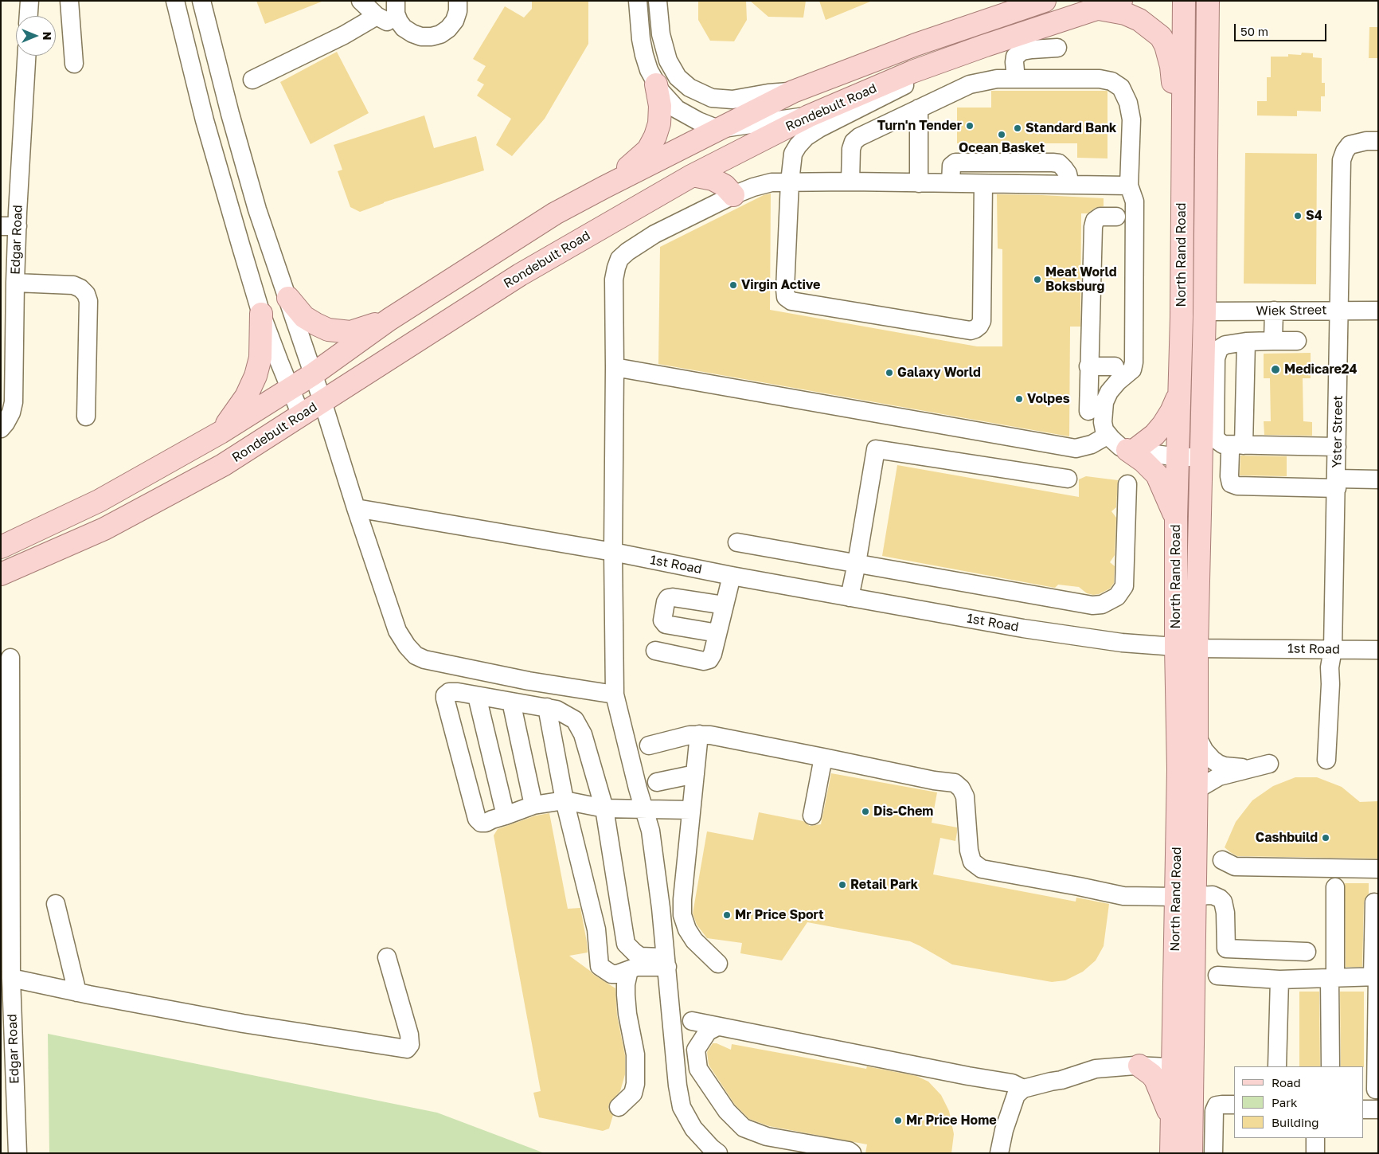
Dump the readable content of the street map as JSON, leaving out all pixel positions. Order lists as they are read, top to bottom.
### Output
{
  "streets": {
    "main road": ["Rondebult Road", "North Rand Road"],
    "street": [
      "Edgar Road",
      "Wiek Street",
      "Yster Street",
      "1st Road"
    ]
  },
  "crossings": [
    ["North Rand Road", "Wiek Street"],
    ["North Rand Road", "1st Road"],
    ["Wiek Street", "Yster Street"],
    ["Yster Street", "1st Road"]
  ],
  "places": [
    "Turn'n Tender",
    "Standard Bank",
    "Ocean Basket",
    "S4",
    "Meat World Boksburg",
    "Virgin Active",
    "Medicare24",
    "Galaxy World",
    "Volpes",
    "Dis-Chem",
    "Cashbuild",
    "Retail Park",
    "Mr Price Sport",
    "Mr Price Home"
  ],
  "legend": ["Road", "Park", "Building"],
  "scale_bar": "50 m",
  "north": "right"
}
